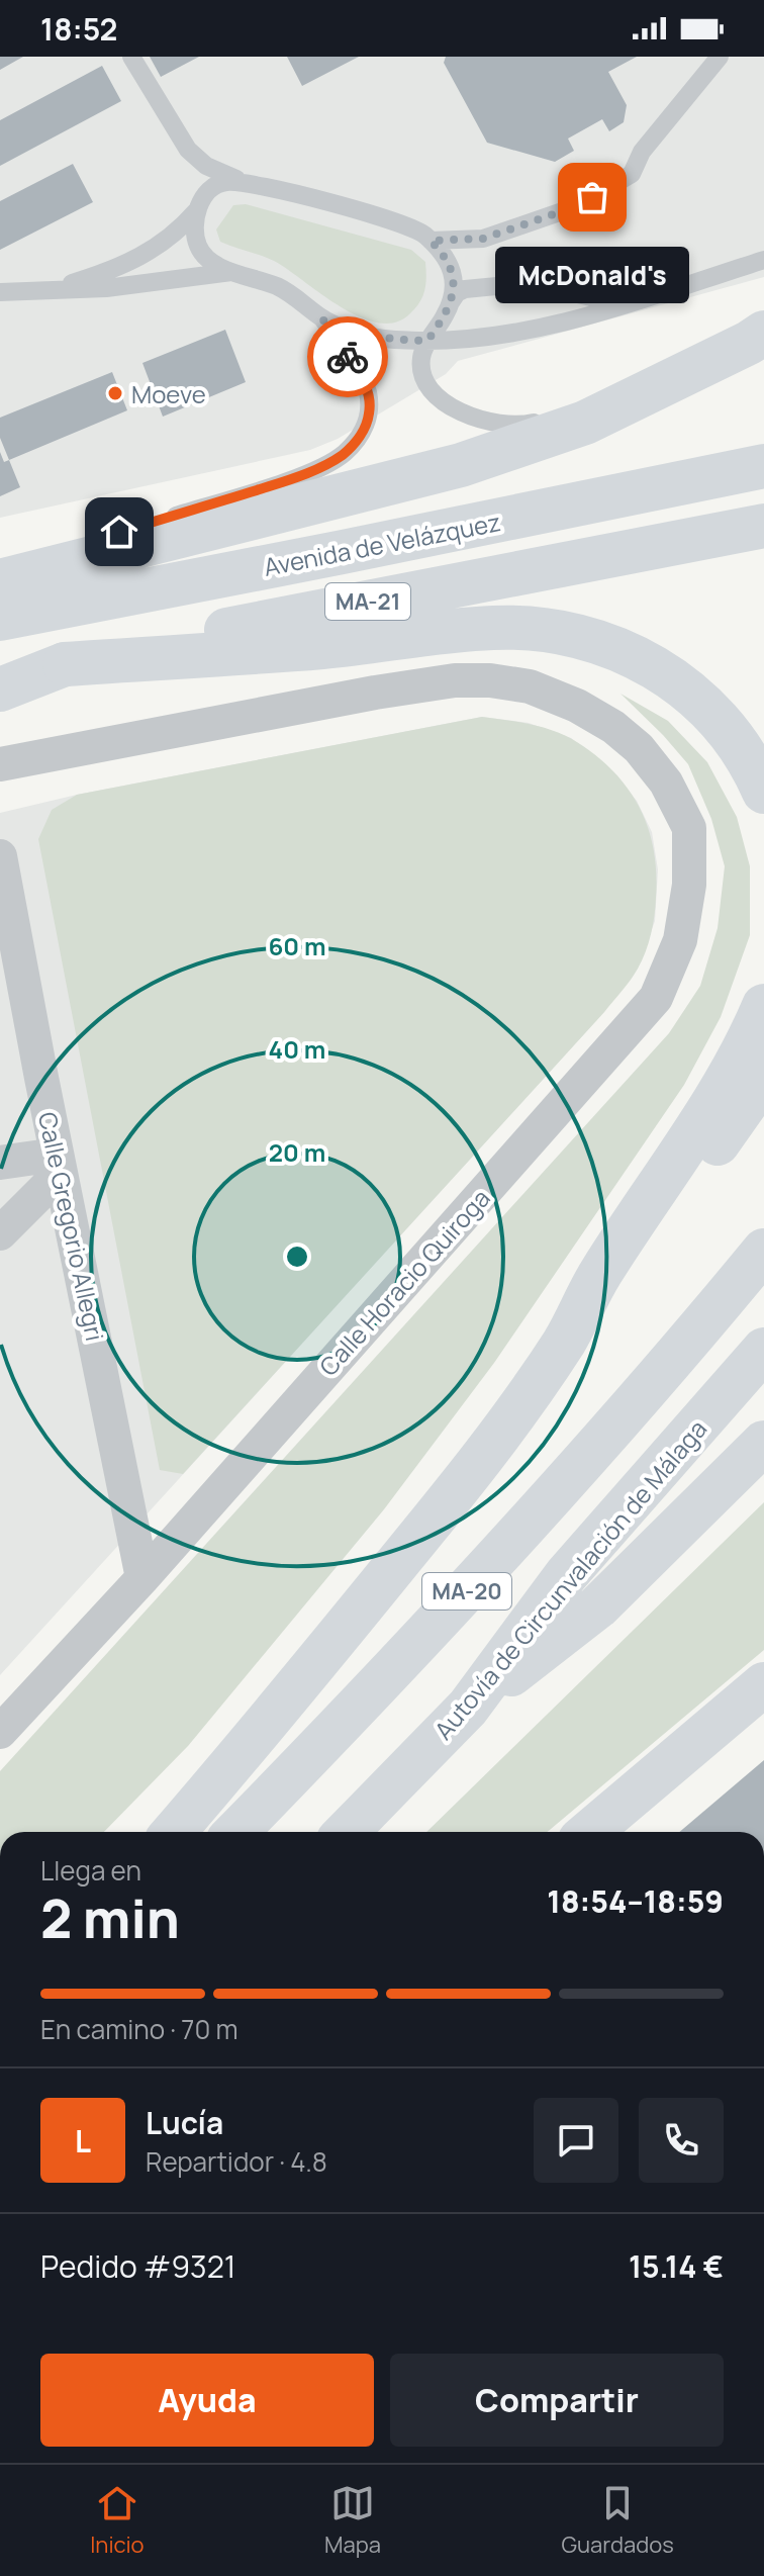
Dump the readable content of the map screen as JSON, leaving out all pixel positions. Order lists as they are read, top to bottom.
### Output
{
  "streets": {
    "main road": [
      "Avenida de Velázquez",
      "MA-21",
      "Autovía de Circunvalación de Málaga",
      "MA-20"
    ],
    "street": ["Calle Gregorio Allegri", "Calle Horacio Quiroga"]
  },
  "crossings": [
    ["Calle Gregorio Allegri", "Calle Horacio Quiroga"]
  ],
  "places": ["McDonald's", "Moeve"],
  "page": {
    "status": "18:52",
    "bubble": "McDonald's",
    "heading": ["2 min", "Llega en", "18:54–18:59"],
    "panel": [
      "Lucía",
      "Repartidor · 4.8",
      "Pedido #9321",
      "15.14 €"
    ],
    "bar": "En camino · 70 m",
    "round": "L",
    "buttons": ["Ayuda", "Compartir"],
    "tabs": ["Inicio", "Mapa", "Guardados"]
  },
  "rings": ["60 m", "40 m", "20 m"]
}
